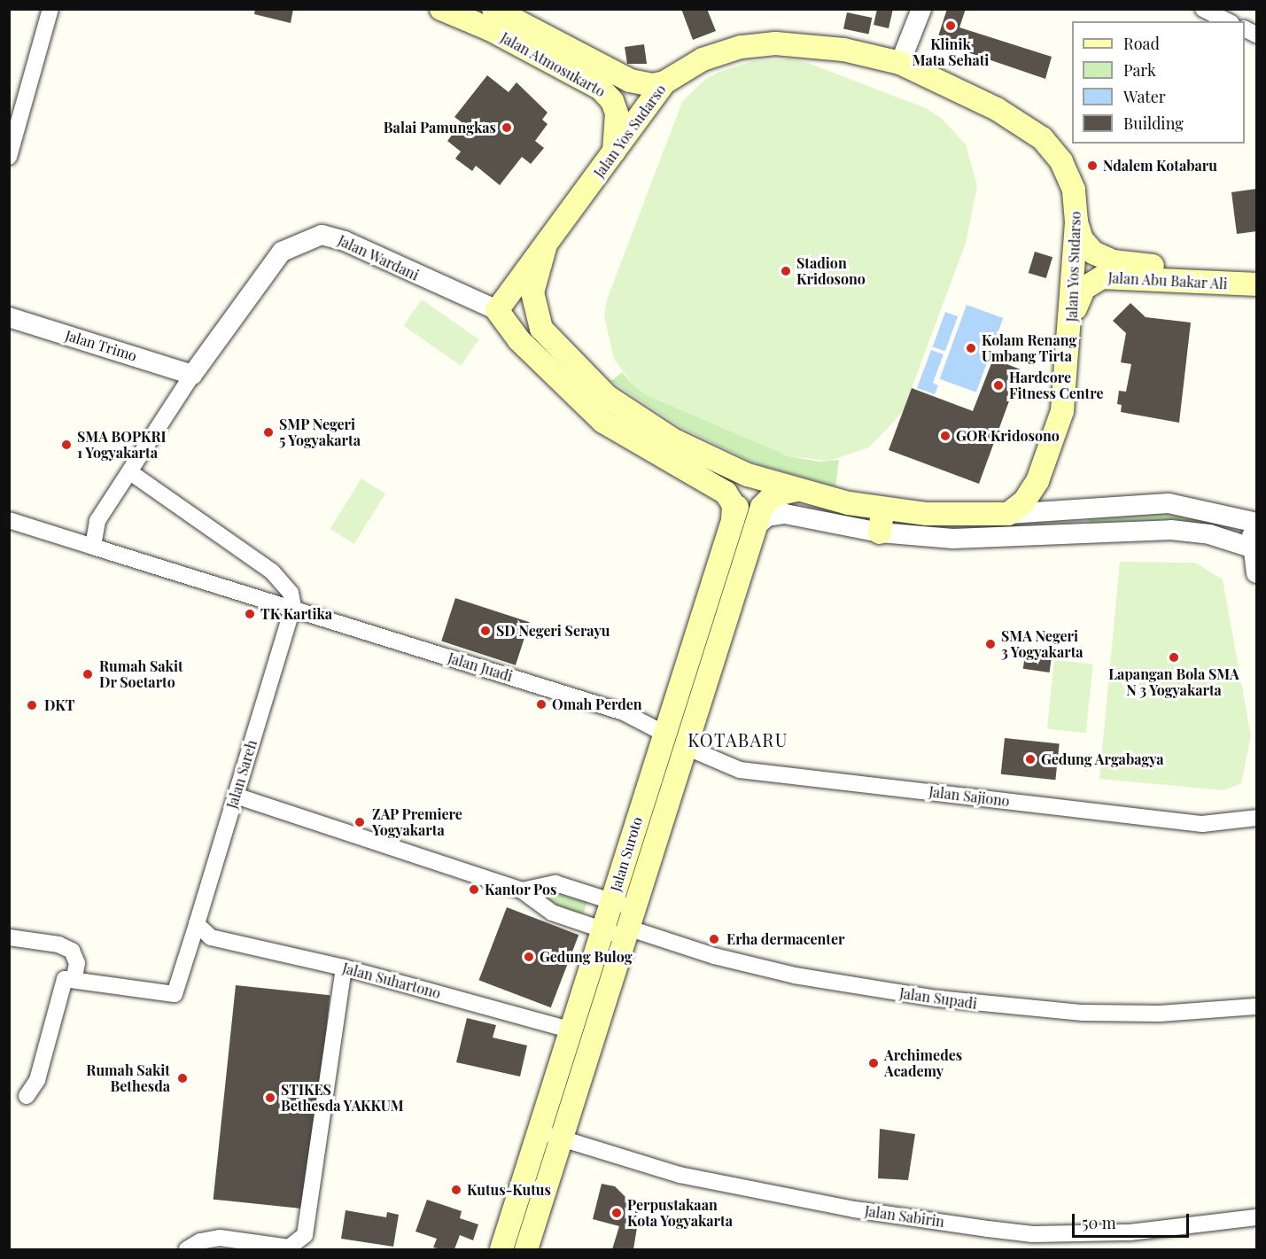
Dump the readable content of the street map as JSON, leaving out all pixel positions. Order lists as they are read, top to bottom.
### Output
{
  "streets": {
    "main road": [
      "Jalan Atmosukarto",
      "Jalan Yos Sudarso",
      "Jalan Abu Bakar Ali",
      "Jalan Suroto"
    ],
    "street": [
      "Jalan Wardani",
      "Jalan Trimo",
      "Jalan Juadi",
      "Jalan Sareh",
      "Jalan Sajiono",
      "Jalan Suhartono",
      "Jalan Supadi",
      "Jalan Sabirin"
    ]
  },
  "crossings": [
    ["Jalan Atmosukarto", "Jalan Yos Sudarso"],
    ["Jalan Yos Sudarso", "Jalan Wardani"],
    ["Jalan Yos Sudarso", "Jalan Abu Bakar Ali"],
    ["Jalan Wardani", "Jalan Trimo"],
    ["Jalan Juadi", "Jalan Sareh"],
    ["Jalan Juadi", "Jalan Suroto"],
    ["Jalan Sareh", "Jalan Suhartono"],
    ["Jalan Sajiono", "Jalan Suroto"],
    ["Jalan Suroto", "Jalan Suhartono"],
    ["Jalan Suroto", "Jalan Supadi"],
    ["Jalan Suroto", "Jalan Sabirin"]
  ],
  "districts": ["KOTABARU"],
  "places": [
    "Klinik Mata Sehati",
    "Balai Pamungkas",
    "Ndalem Kotabaru",
    "Stadion Kridosono",
    "Kolam Renang Umbang Tirta",
    "Hardcore Fitness Centre",
    "SMP Negeri 5 Yogyakarta",
    "GOR Kridosono",
    "SMA BOPKRI 1 Yogyakarta",
    "TK Kartika",
    "SD Negeri Serayu",
    "SMA Negeri 3 Yogyakarta",
    "Lapangan Bola SMA N 3 Yogyakarta",
    "Rumah Sakit Dr Soetarto",
    "Omah Perden",
    "DKT",
    "Gedung Argabagya",
    "ZAP Premiere Yogyakarta",
    "Kantor Pos",
    "Erha dermacenter",
    "Gedung Bulog",
    "Archimedes Academy",
    "Rumah Sakit Bethesda",
    "STIKES Bethesda YAKKUM",
    "Kutus-Kutus",
    "Perpustakaan Kota Yogyakarta"
  ],
  "legend": [
    "Road",
    "Park",
    "Water",
    "Building"
  ],
  "scale_bar": "50 m"
}
